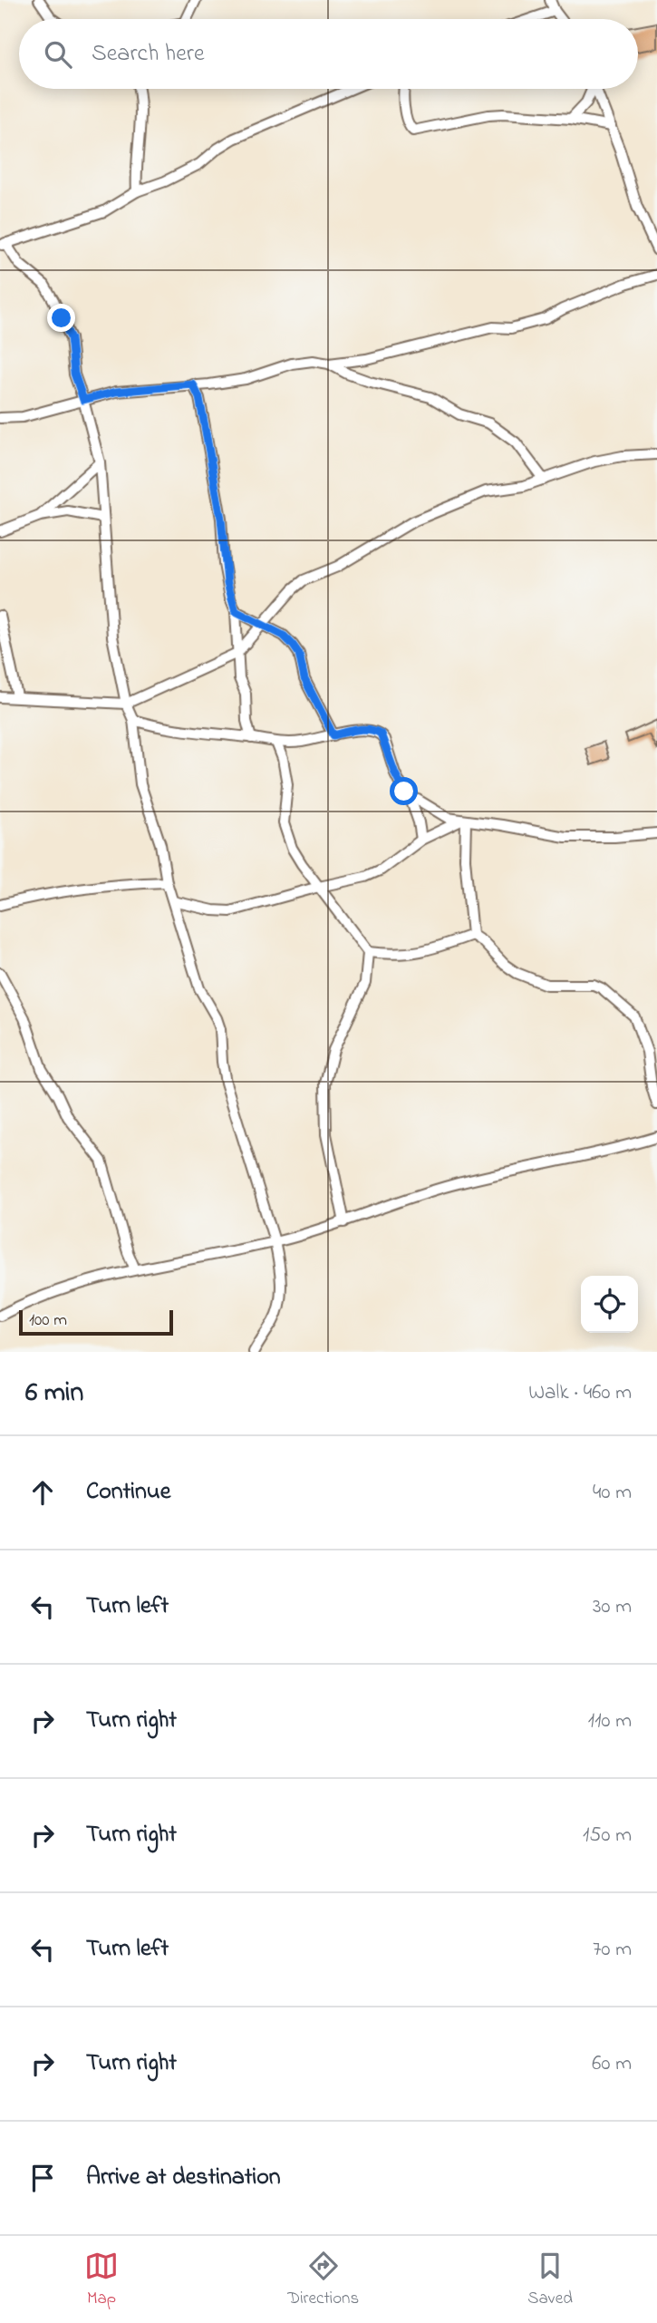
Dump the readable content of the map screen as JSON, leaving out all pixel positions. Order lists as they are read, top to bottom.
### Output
{
  "scale_bar": "100 m",
  "page": {
    "search": "Search here",
    "scale": "100 m",
    "heading": ["6 min", "Walk · 460 m"],
    "list": [
      ["Continue", "40 m"],
      ["Turn left", "30 m"],
      ["Turn right", "110 m"],
      ["Turn right", "150 m"],
      ["Turn left", "70 m"],
      ["Turn right", "60 m"],
      "Arrive at destination"
    ],
    "nav": ["Map", "Directions", "Saved"]
  }
}
